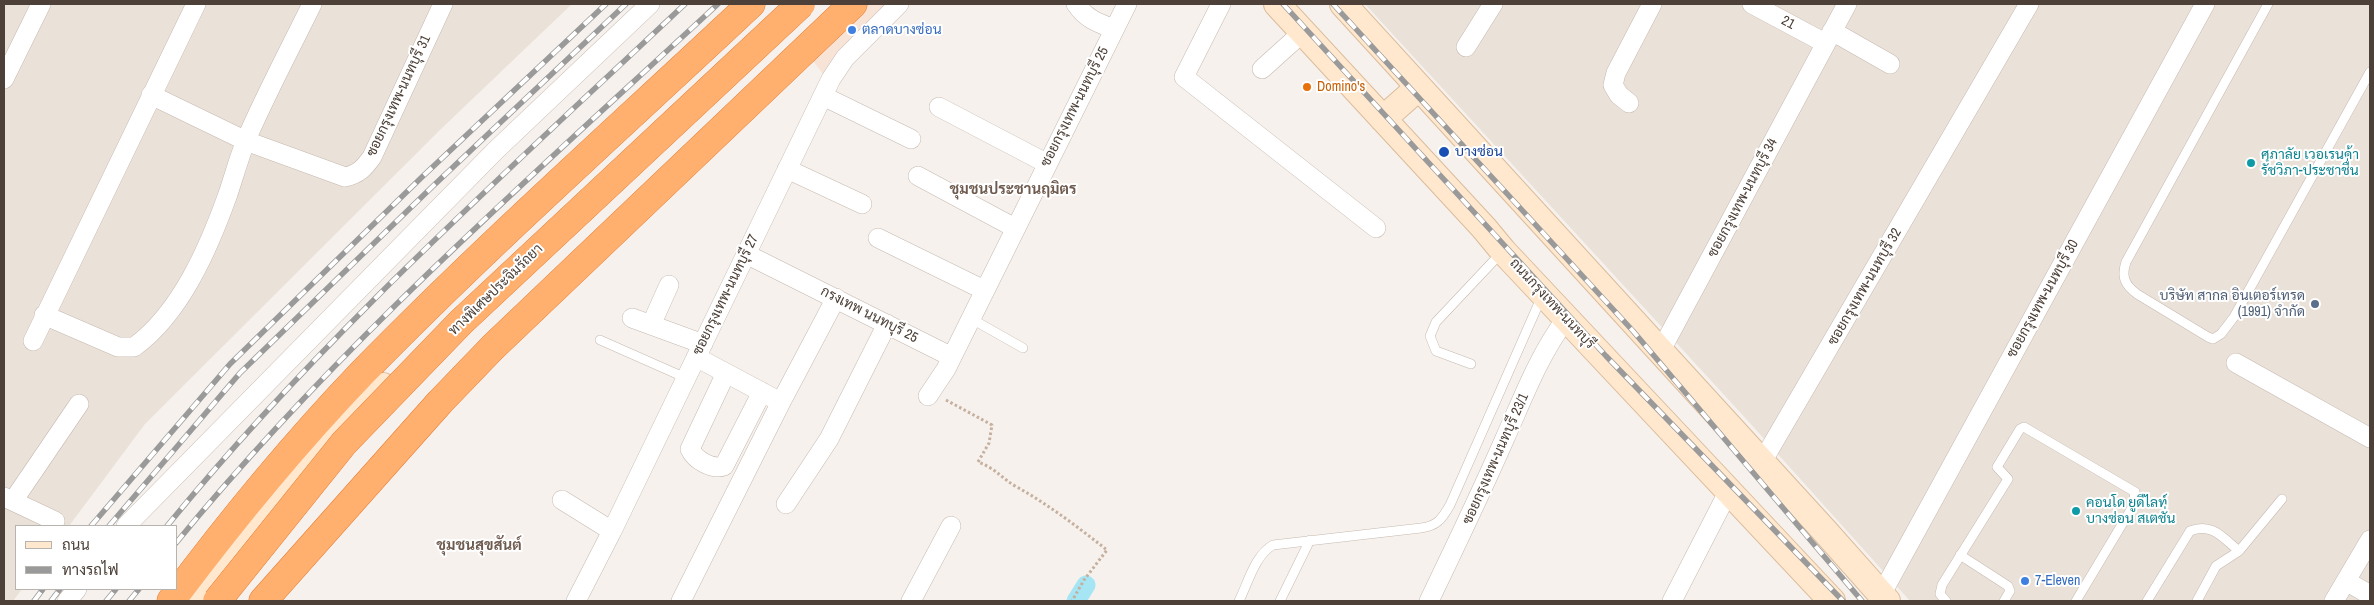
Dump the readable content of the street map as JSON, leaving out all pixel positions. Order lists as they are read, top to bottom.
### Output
{
  "streets": {
    "highway": ["ทางพิเศษประจิมรัถยา"],
    "main road": ["ถนนกรุงเทพ-นนทบุรี"],
    "street": [
      "21",
      "ซอยกรุงเทพ-นนทบุรี 31",
      "ซอยกรุงเทพ-นนทบุรี 25",
      "ซอยกรุงเทพ-นนทบุรี 34",
      "ซอยกรุงเทพ-นนทบุรี 32",
      "ซอยกรุงเทพ-นนทบุรี 27",
      "ซอยกรุงเทพ-นนทบุรี 30",
      "กรงเทพ นนทบุรี 25",
      "ซอยกรุงเทพ-นนทบุรี 23/1"
    ]
  },
  "crossings": [
    ["21", "ซอยกรุงเทพ-นนทบุรี 34"],
    ["ซอยกรุงเทพ-นนทบุรี 27", "กรงเทพ นนทบุรี 25"],
    ["ถนนกรุงเทพ-นนทบุรี", "ซอยกรุงเทพ-นนทบุรี 23/1"]
  ],
  "districts": ["ชุมชนประชานฤมิตร", "ชุมชนสุขสันต์"],
  "places": [
    "ตลาดบางซ่อน",
    "Domino's",
    "บางซ่อน",
    "ศุภาลัย เวอเรนด้า รัชวิภา-ประชาชื่น",
    "บริษัท สากล อินเตอร์เทรด (1991) จำกัด",
    "คอนโด ยูดีไลท์ บางซ่อน สเตชั่น",
    "7-Eleven"
  ],
  "legend": ["ถนน", "ทางรถไฟ"]
}
